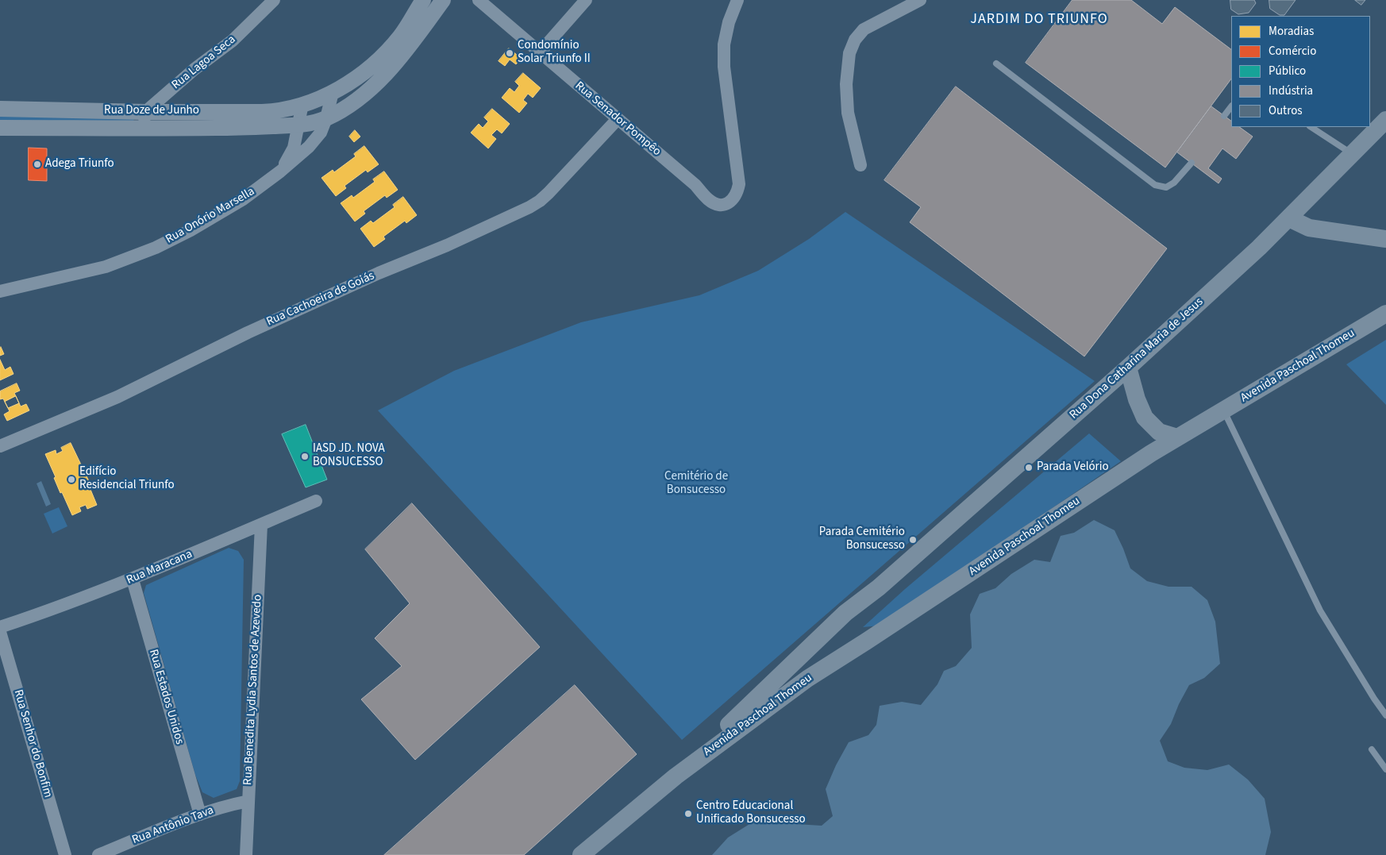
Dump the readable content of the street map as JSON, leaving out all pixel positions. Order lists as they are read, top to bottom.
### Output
{
  "streets": {
    "main road": ["Rua Dona Catharina Maria de Jesus", "Avenida Paschoal Thomeu"],
    "street": [
      "Rua Lagoa Seca",
      "Rua Doze de Junho",
      "Rua Senador Pompêo",
      "Rua Onório Marsella",
      "Rua Cachoeira de Goiás",
      "Rua Maracana",
      "Rua Benedita Lydia Santos de Azevedo",
      "Rua Estados Unidos",
      "Rua Senhor do Bonfim",
      "Rua Antônio Tava"
    ]
  },
  "crossings": [
    ["Rua Lagoa Seca", "Rua Doze de Junho"],
    ["Rua Doze de Junho", "Rua Onório Marsella"],
    ["Rua Senador Pompêo", "Rua Cachoeira de Goiás"],
    ["Rua Dona Catharina Maria de Jesus", "Avenida Paschoal Thomeu"],
    ["Rua Maracana", "Rua Benedita Lydia Santos de Azevedo"],
    ["Rua Maracana", "Rua Estados Unidos"],
    ["Rua Benedita Lydia Santos de Azevedo", "Rua Antônio Tava"],
    ["Rua Estados Unidos", "Rua Antônio Tava"]
  ],
  "districts": ["JARDIM DO TRIUNFO"],
  "parks": ["Cemitério de Bonsucesso"],
  "places": [
    "Condomínio Solar Triunfo II",
    "Adega Triunfo",
    "IASD JD. NOVA BONSUCESSO",
    "Parada Velório",
    "Edifício Residencial Triunfo",
    "Parada Cemitério Bonsucesso",
    "Centro Educacional Unificado Bonsucesso"
  ],
  "legend": [
    "Moradias",
    "Comércio",
    "Público",
    "Indústria",
    "Outros"
  ]
}
